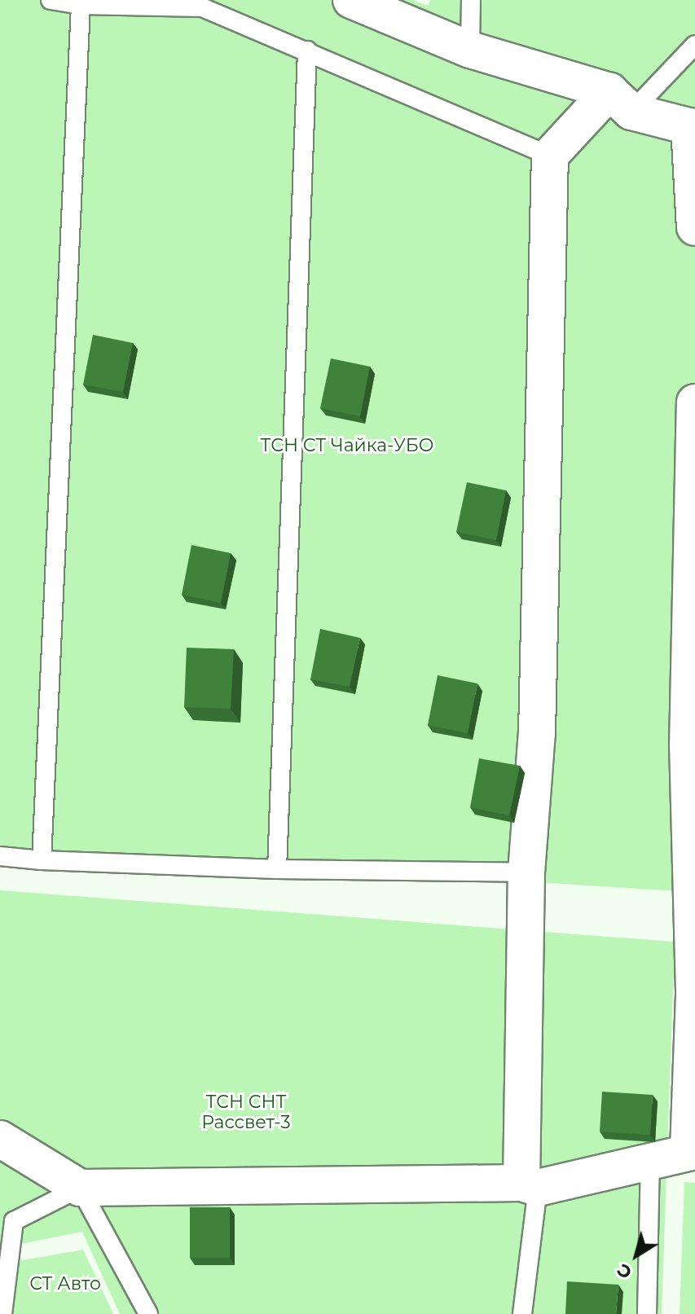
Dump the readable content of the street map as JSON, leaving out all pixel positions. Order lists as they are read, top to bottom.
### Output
{
  "parks": ["ТСН СТ Чайка-УБО", "ТСН СНТ Рассвет-3", "СТ Авто"],
  "north": "bottom left"
}
